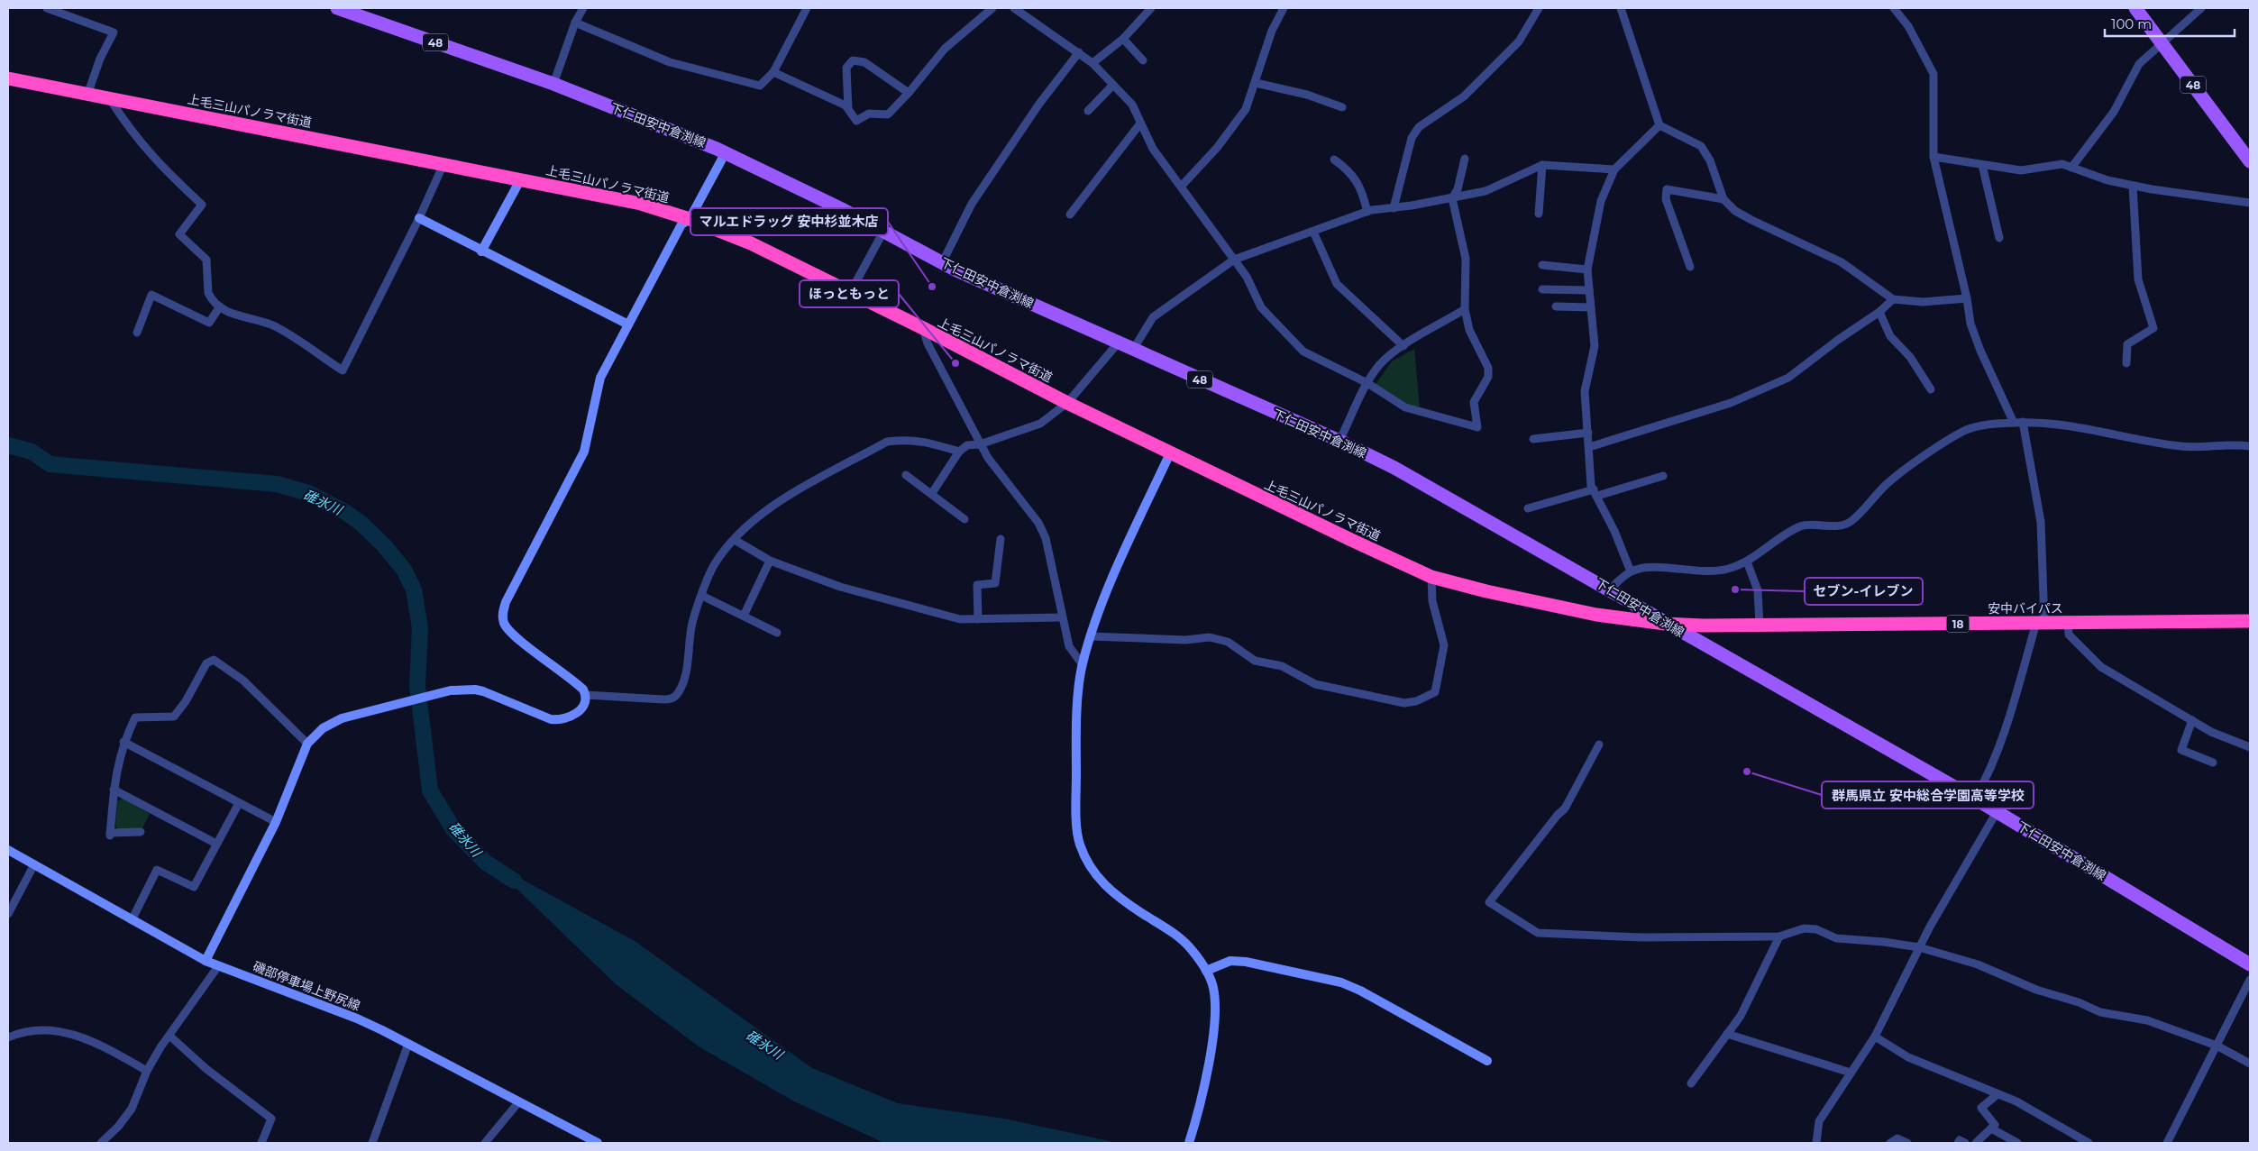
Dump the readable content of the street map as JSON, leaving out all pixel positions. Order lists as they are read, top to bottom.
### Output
{
  "streets": {
    "highway": ["上毛三山パノラマ街道", "安中バイパス", "18"],
    "main road": ["48", "下仁田安中倉渕線"],
    "street": ["磯部停車場上野尻線"]
  },
  "crossings": [
    ["上毛三山パノラマ街道", "下仁田安中倉渕線"],
    ["上毛三山パノラマ街道", "安中バイパス"],
    ["下仁田安中倉渕線", "安中バイパス"]
  ],
  "water": ["碓氷川"],
  "places": [
    "マルエドラッグ 安中杉並木店",
    "ほっともっと",
    "セブン-イレブン",
    "群馬県立 安中総合学園高等学校"
  ],
  "scale_bar": "100 m"
}
